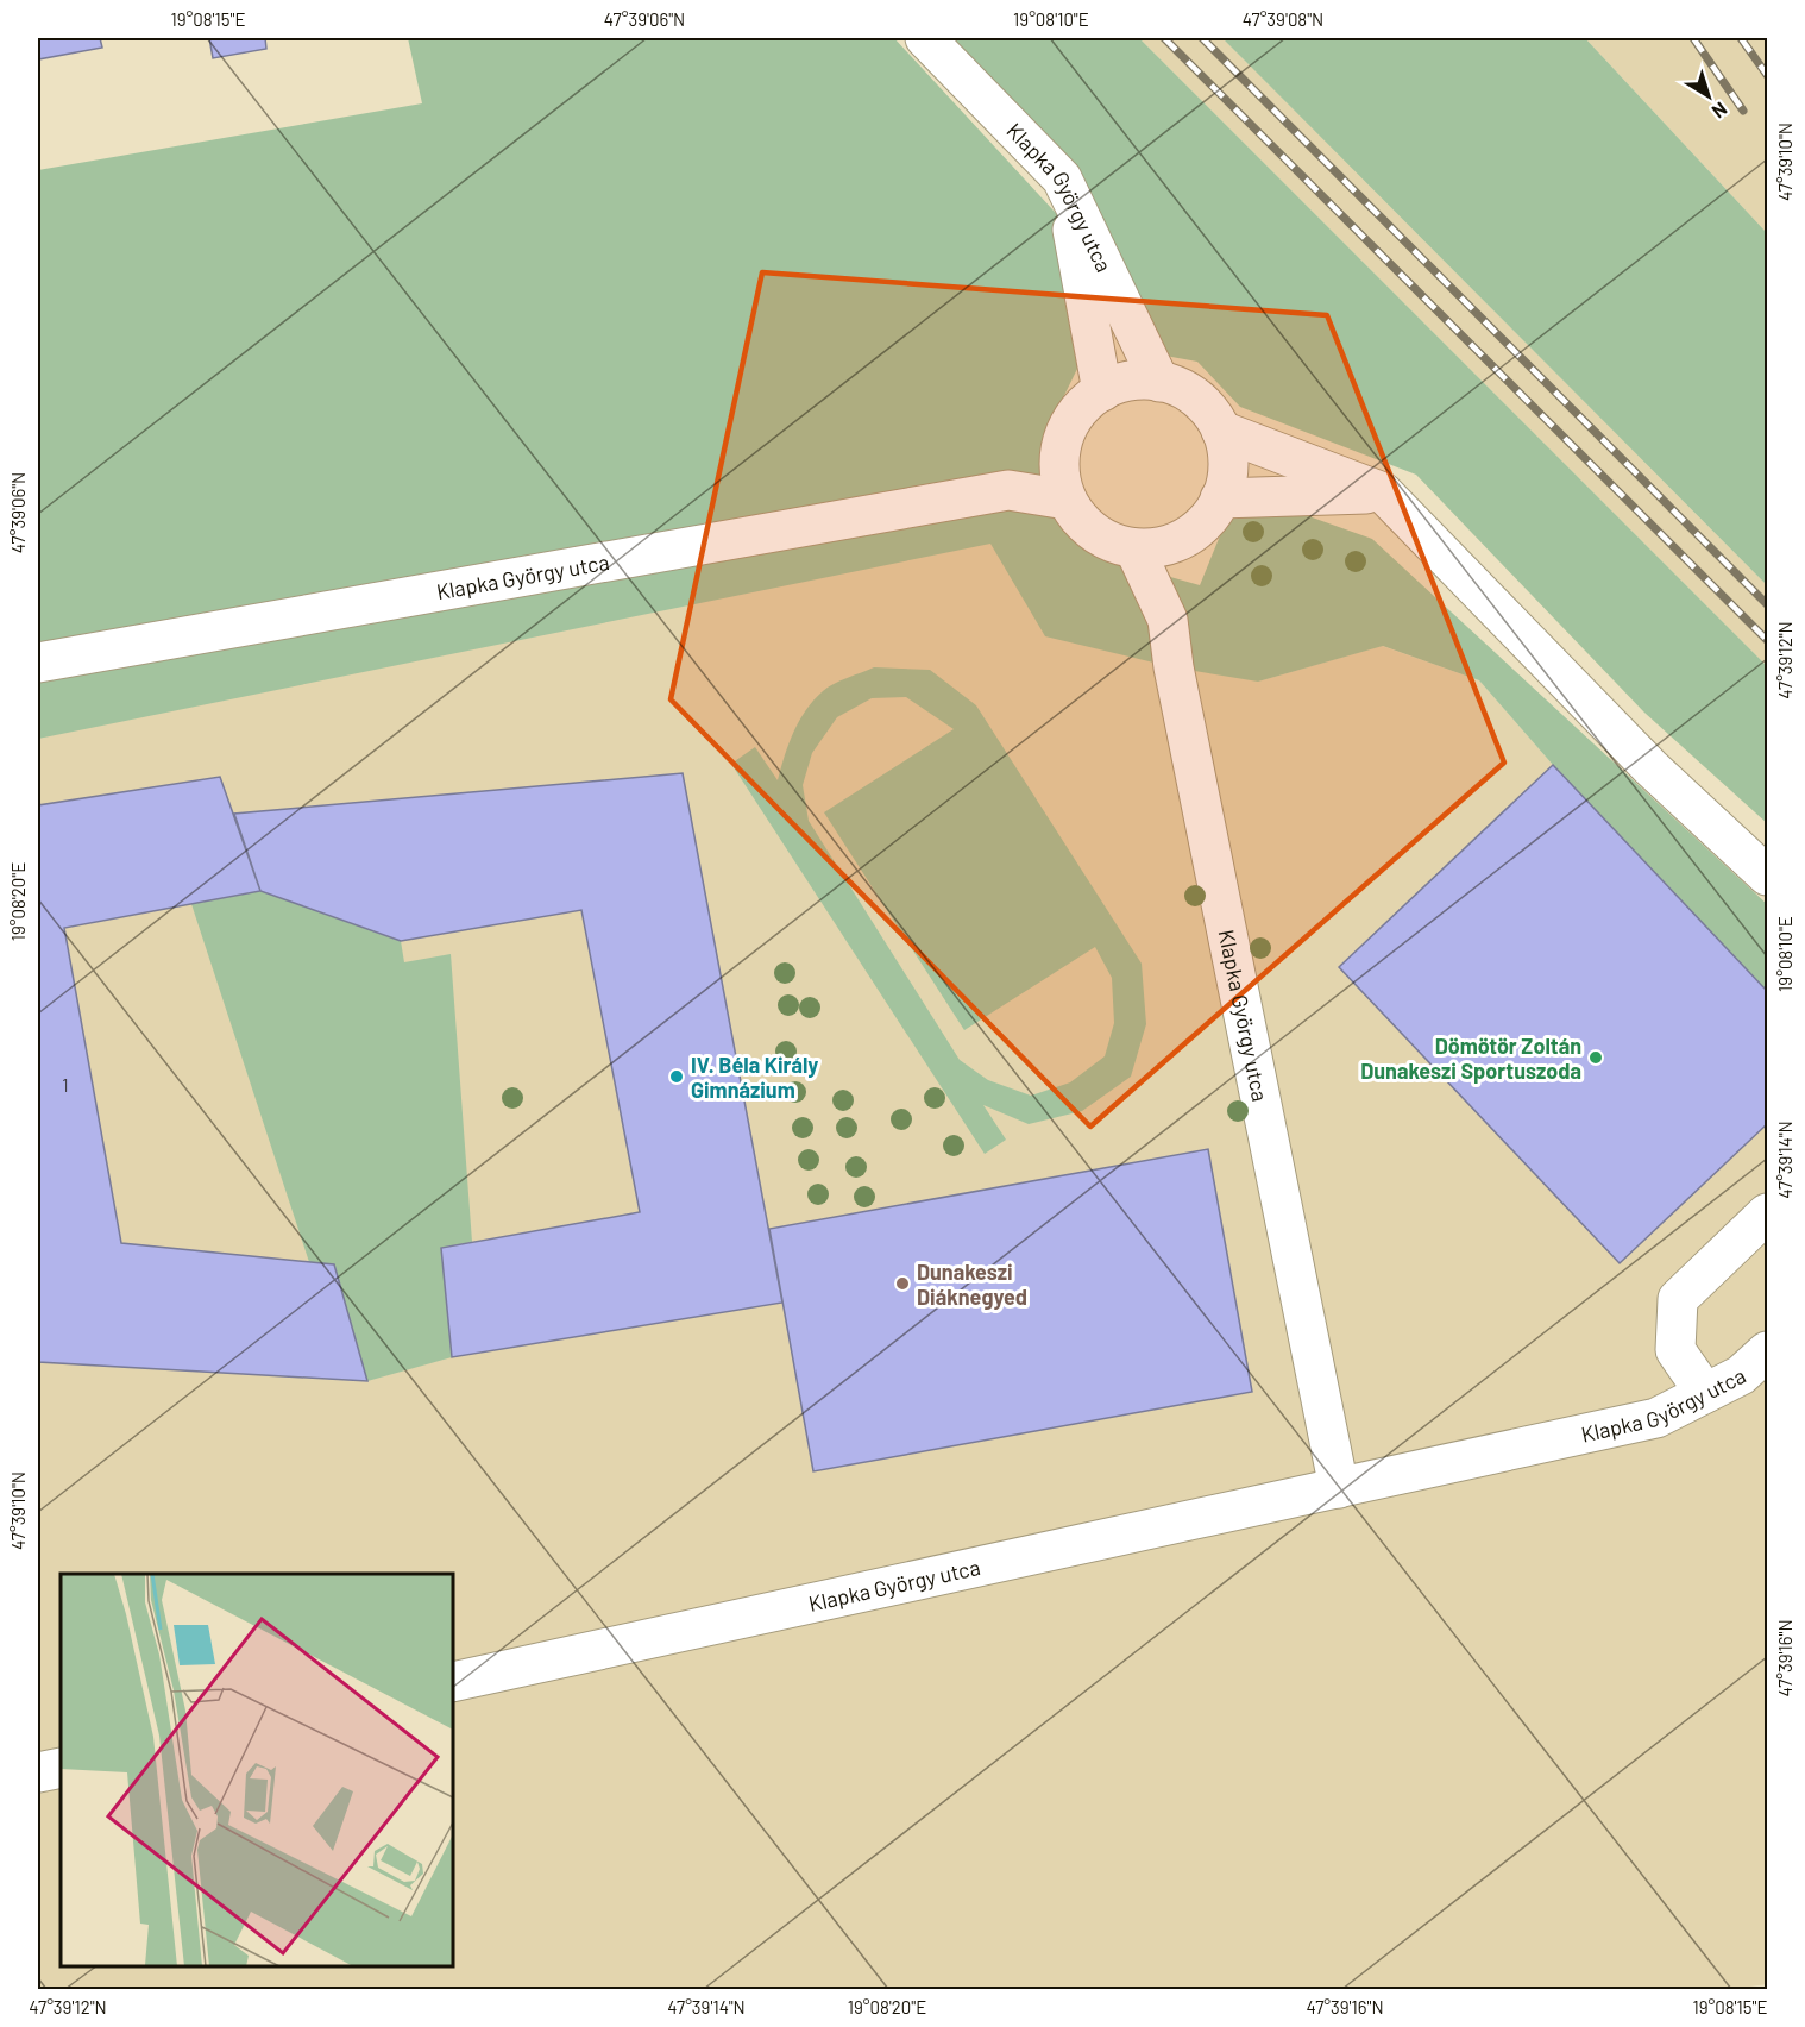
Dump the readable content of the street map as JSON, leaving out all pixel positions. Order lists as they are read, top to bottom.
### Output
{
  "streets": {
    "street": ["Klapka György utca"]
  },
  "places": ["Dömötör Zoltán Dunakeszi Sportuszoda", "IV. Béla Király Gimnázium", "Dunakeszi Diáknegyed"],
  "house_numbers": ["1"],
  "north": "bottom right",
  "coordinates": [
    "19°08'15\"E",
    "47°39'06\"N",
    "19°08'10\"E",
    "47°39'08\"N",
    "47°39'10\"N",
    "47°39'12\"N",
    "19°08'20\"E",
    "47°39'14\"N",
    "47°39'16\"N"
  ]
}
